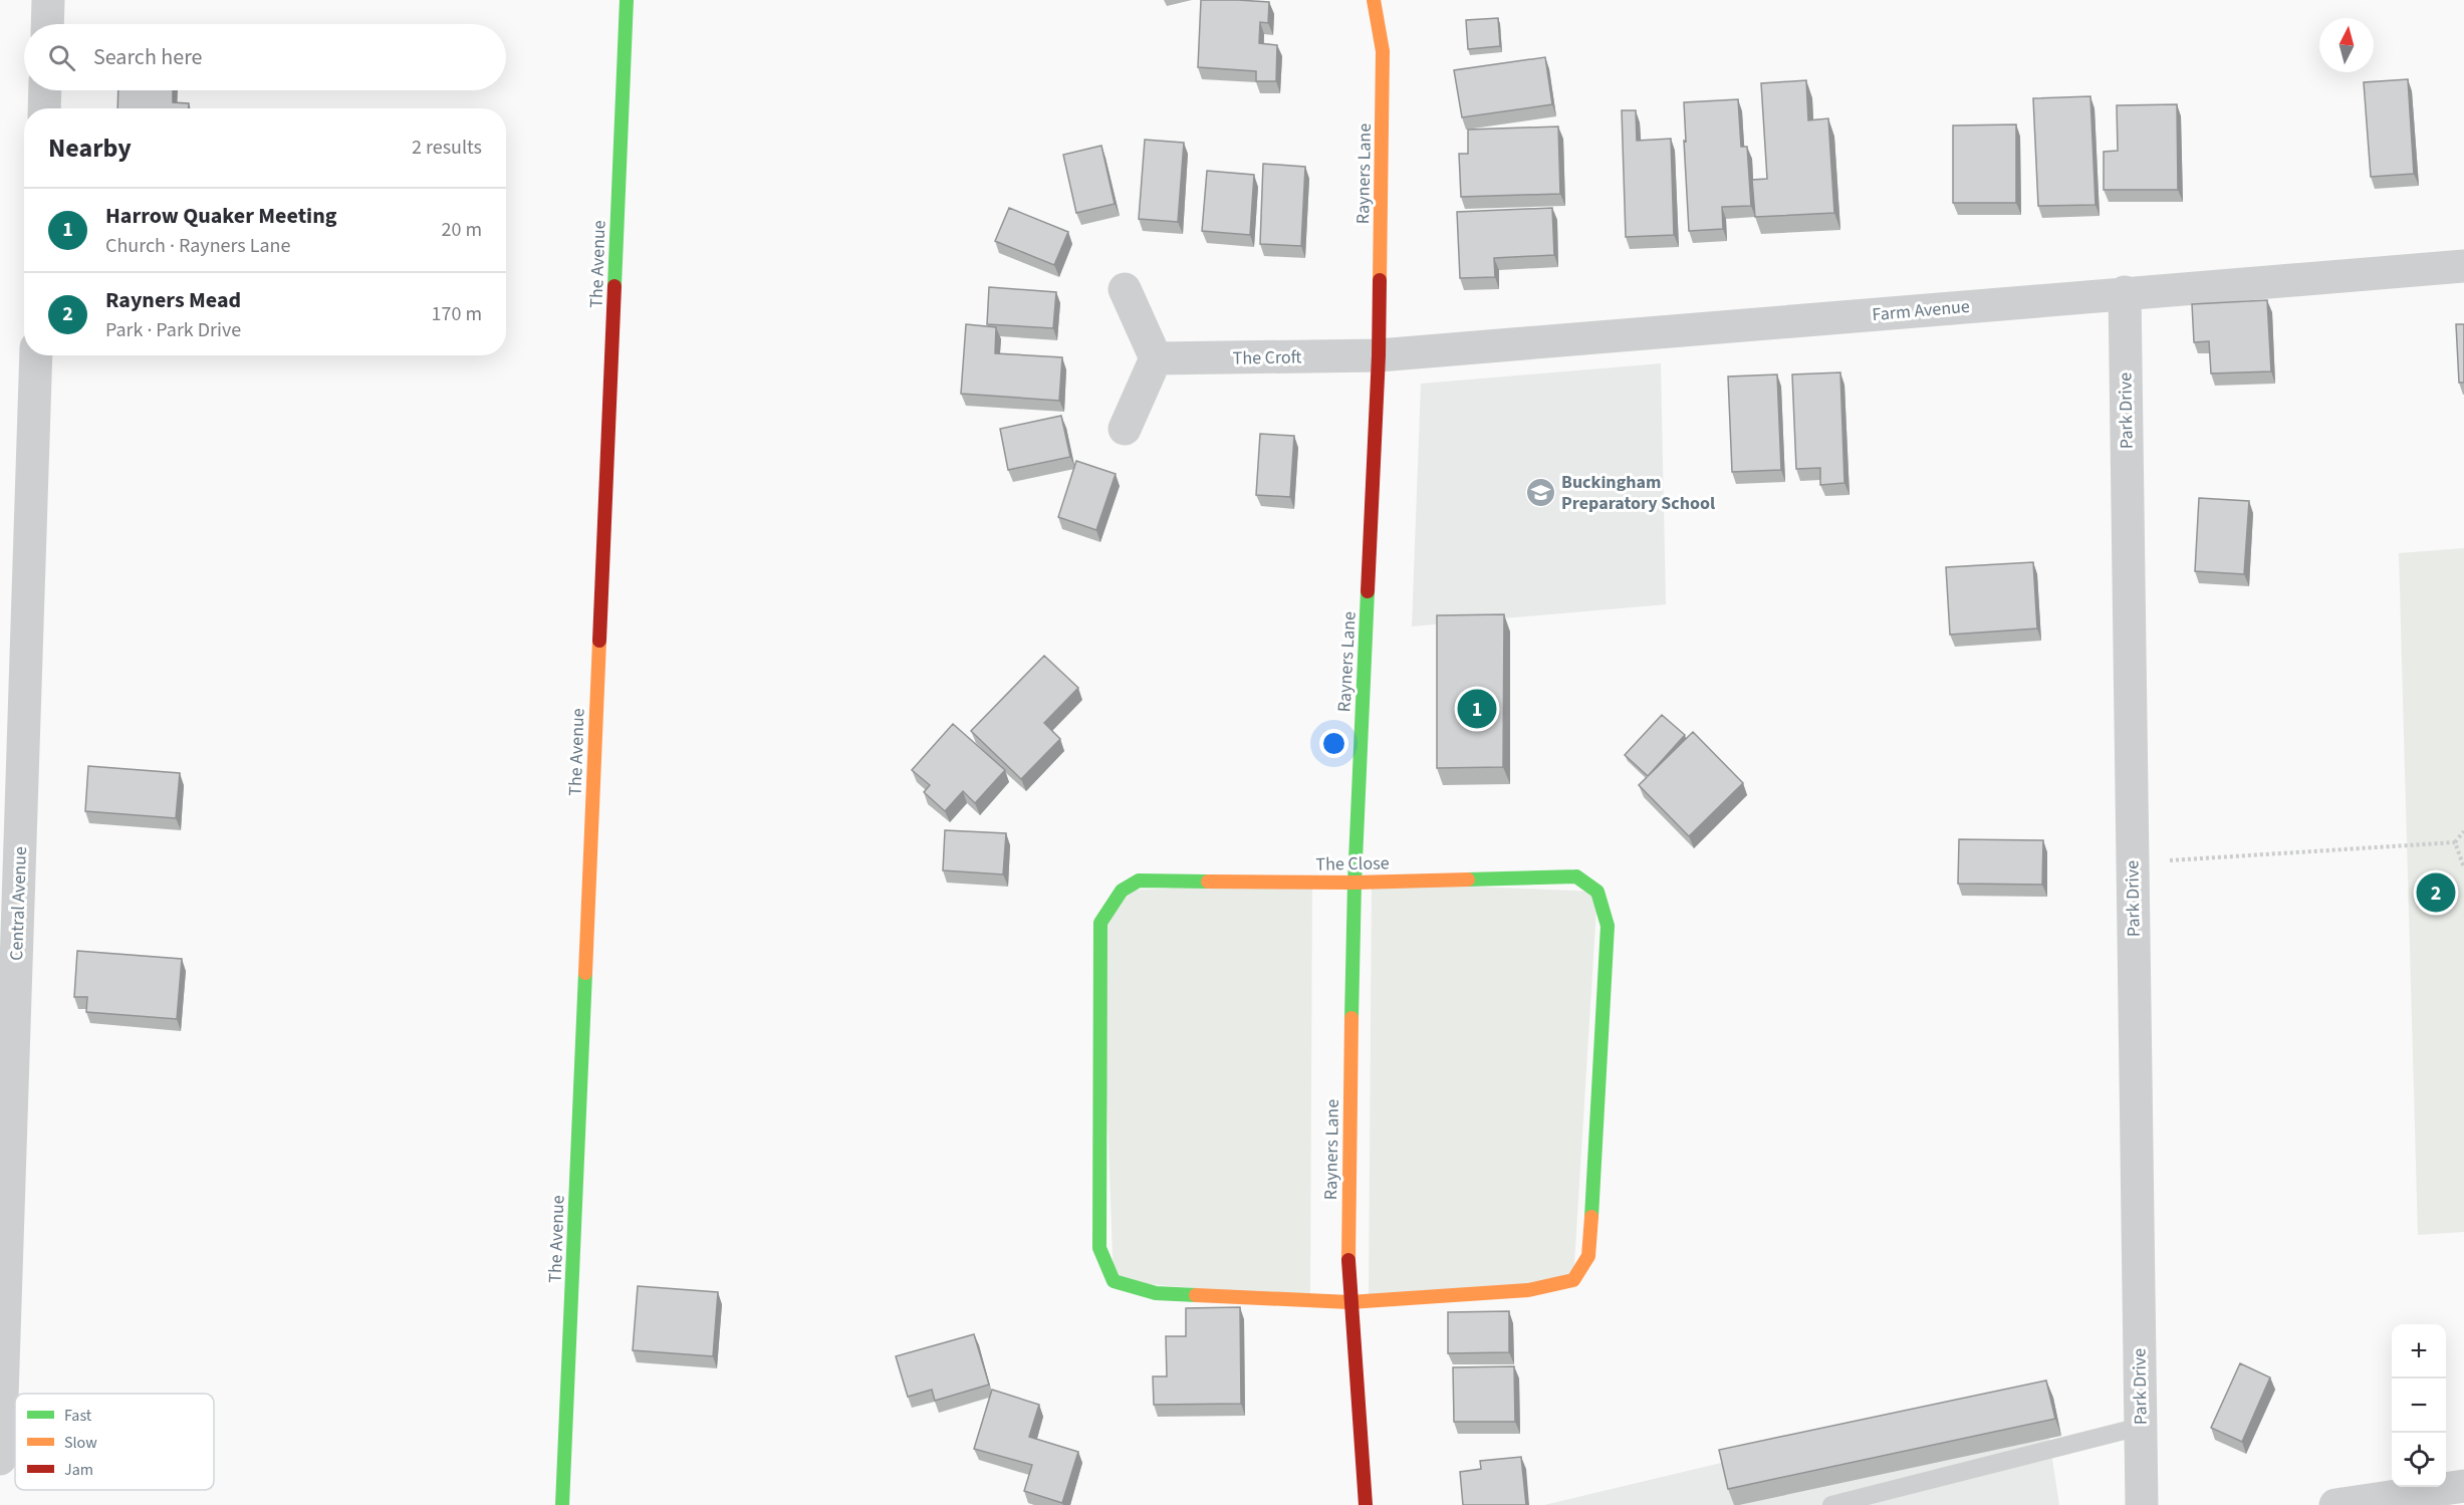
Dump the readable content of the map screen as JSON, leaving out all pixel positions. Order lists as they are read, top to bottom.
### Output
{
  "streets": {
    "street": [
      "Rayners Lane",
      "The Avenue",
      "Farm Avenue",
      "The Croft",
      "Park Drive",
      "The Close",
      "Central Avenue"
    ]
  },
  "crossings": [
    ["Rayners Lane", "Farm Avenue"],
    ["Rayners Lane", "The Croft"],
    ["Rayners Lane", "The Close"],
    ["Farm Avenue", "The Croft"],
    ["Farm Avenue", "Park Drive"]
  ],
  "places": {
    "school or university": ["Buckingham Preparatory School"]
  },
  "legend": ["Fast", "Slow", "Jam"],
  "north": "top",
  "page": {
    "search": "Search here",
    "heading": ["Nearby", "2 results"],
    "list": [
      {
        "mark": "1",
        "name": "Harrow Quaker Meeting",
        "note": "Church · Rayners Lane",
        "value": "20 m"
      },
      {
        "mark": "2",
        "name": "Rayners Mead",
        "note": "Park · Park Drive",
        "value": "170 m"
      }
    ],
    "pins": ["1", "2"],
    "map_buttons": ["+", "−"]
  }
}
